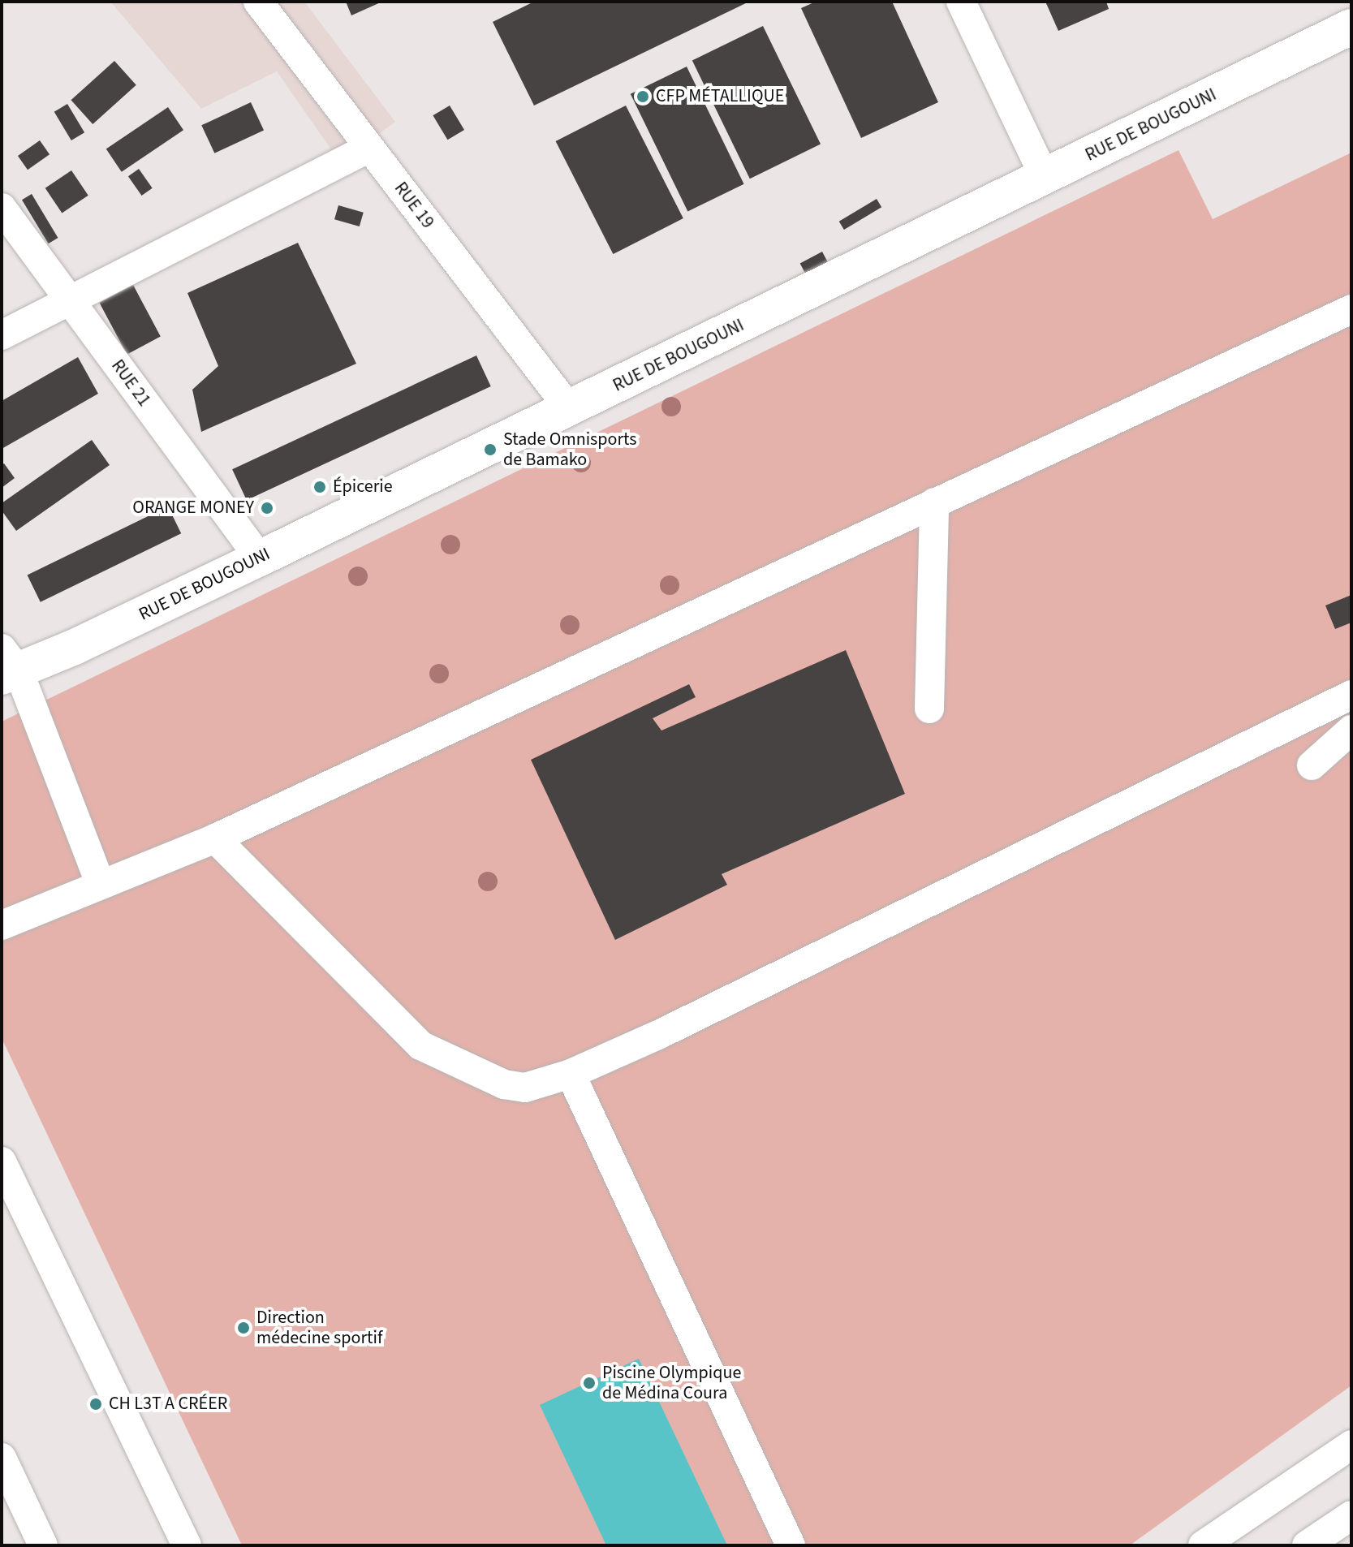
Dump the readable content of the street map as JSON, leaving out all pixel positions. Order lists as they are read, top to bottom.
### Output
{
  "streets": {
    "main road": ["RUE DE BOUGOUNI"],
    "street": ["RUE 19", "RUE 21"]
  },
  "crossings": [
    ["RUE DE BOUGOUNI", "RUE 19"],
    ["RUE DE BOUGOUNI", "RUE 21"]
  ],
  "places": [
    "CFP MÉTALLIQUE",
    "Stade Omnisports de Bamako",
    "Épicerie",
    "ORANGE MONEY",
    "Direction médecine sportif",
    "Piscine Olympique de Médina Coura",
    "CH L3T A CRÉER"
  ]
}
